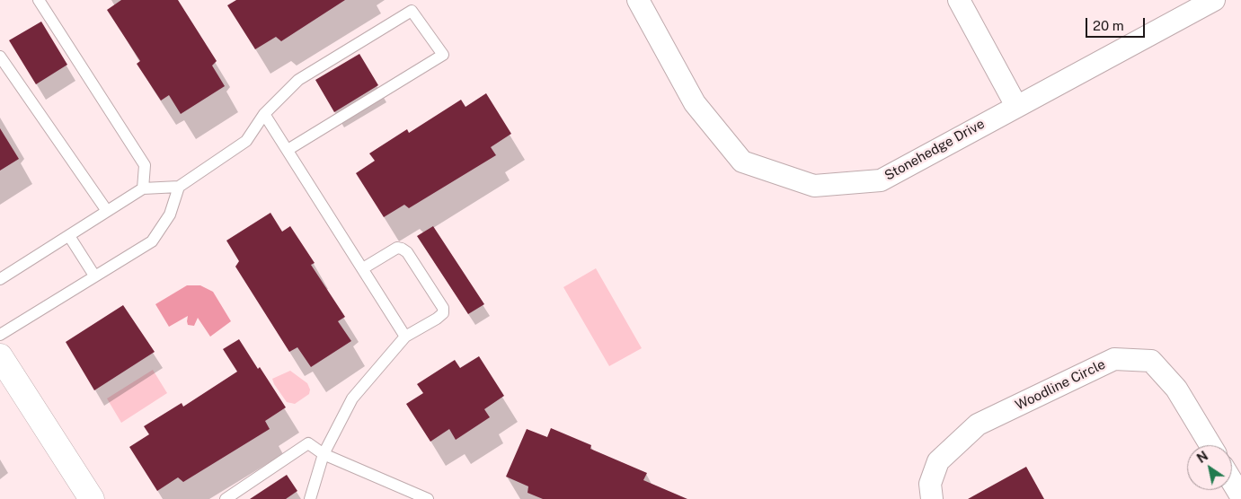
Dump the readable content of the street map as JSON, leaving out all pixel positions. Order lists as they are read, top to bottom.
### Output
{
  "streets": {
    "street": ["Stonehedge Drive", "Woodline Circle"]
  },
  "scale_bar": "20 m",
  "north": "top left"
}
